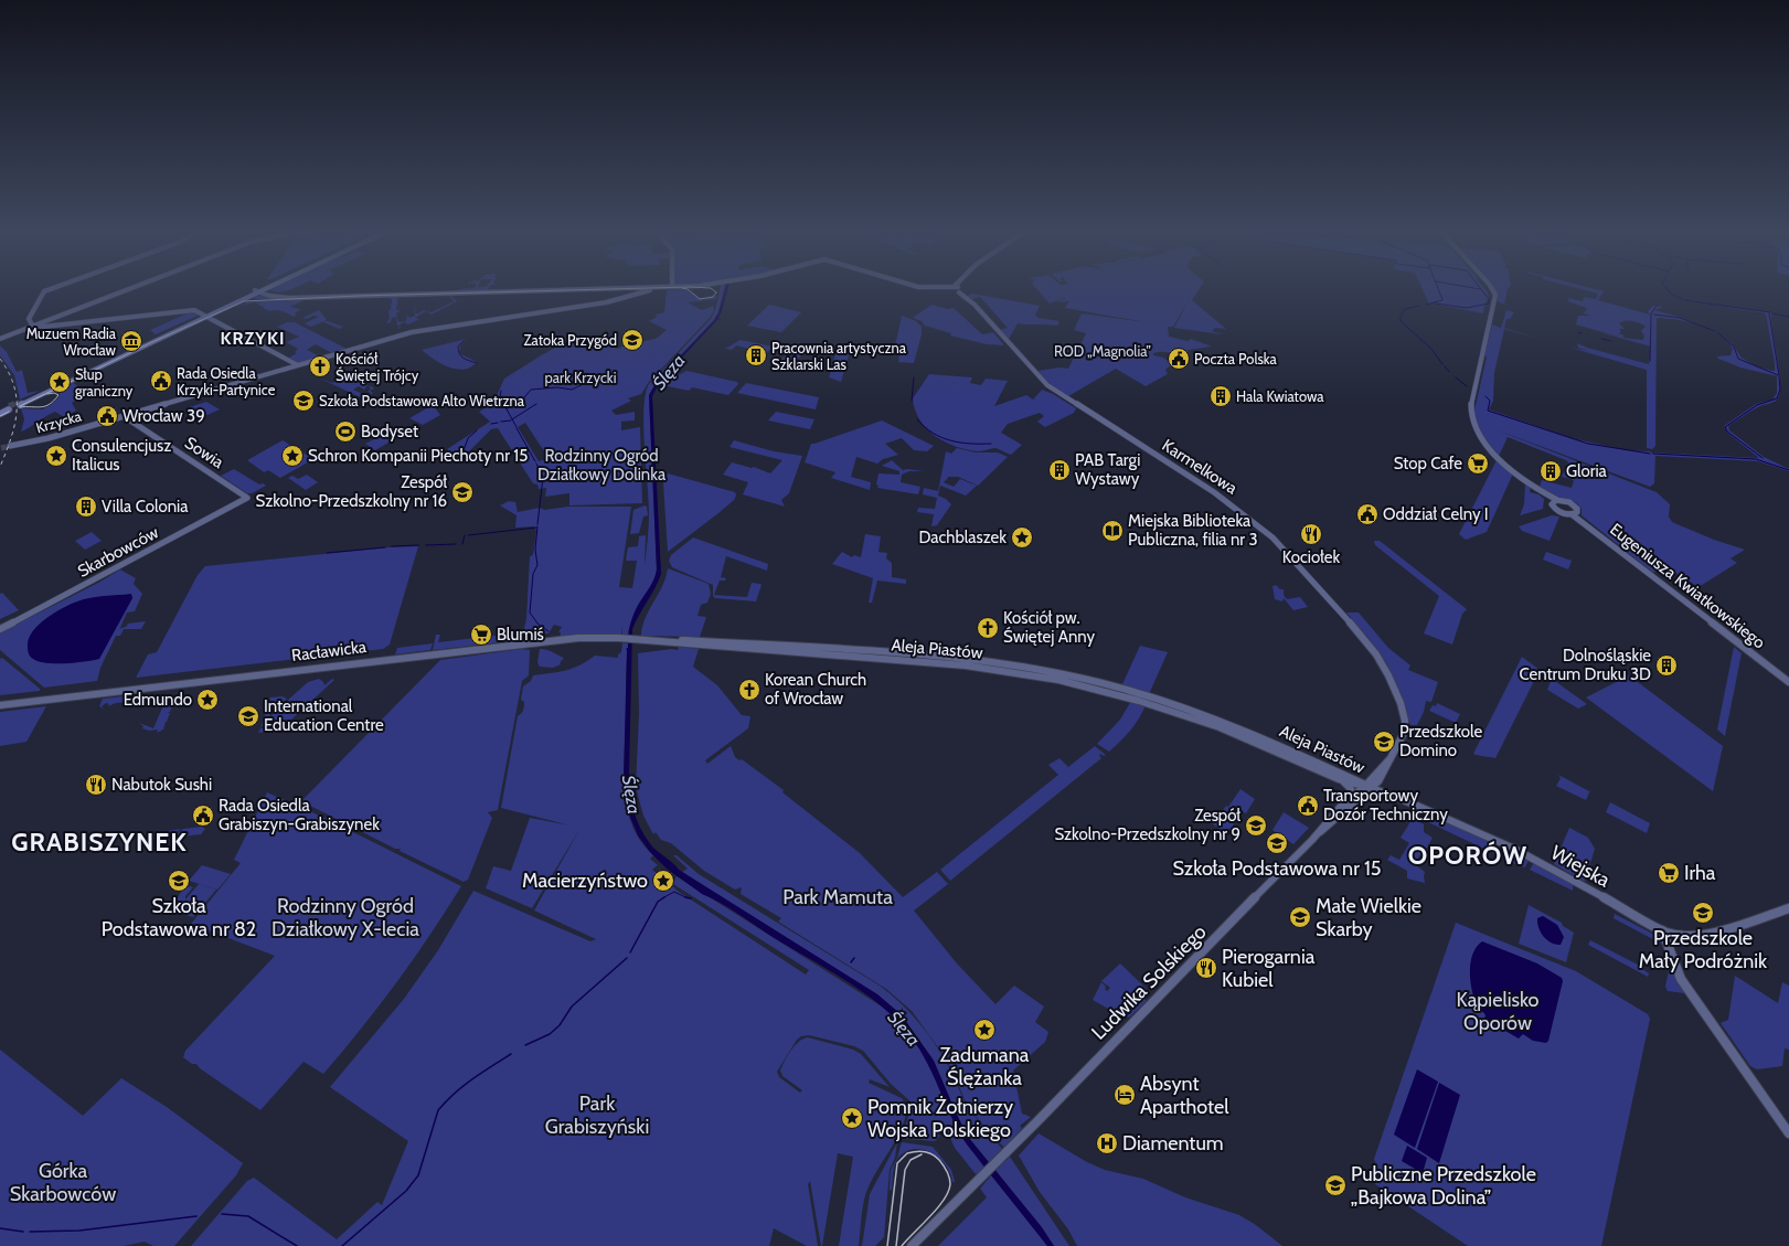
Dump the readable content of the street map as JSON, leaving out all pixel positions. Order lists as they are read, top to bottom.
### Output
{
  "streets": {
    "street": [
      "Krzycka",
      "Sowia",
      "Karmelkowa",
      "Skarbowców",
      "Eugeniusza Kwiatkowskiego",
      "Aleja Piastów",
      "Racławicka",
      "Wiejska",
      "Ludwika Solskiego"
    ]
  },
  "crossings": [
    ["Krzycka", "Sowia"],
    ["Sowia", "Skarbowców"],
    ["Karmelkowa", "Aleja Piastów"],
    ["Karmelkowa", "Wiejska"],
    ["Karmelkowa", "Ludwika Solskiego"],
    ["Aleja Piastów", "Racławicka"],
    ["Aleja Piastów", "Wiejska"],
    ["Aleja Piastów", "Ludwika Solskiego"],
    ["Wiejska", "Ludwika Solskiego"]
  ],
  "districts": ["KRZYKI", "GRABISZYNEK", "OPORÓW"],
  "water": ["Ślęza"],
  "parks": [
    "ROD „Magnolia”",
    "park Krzycki",
    "Rodzinny Ogród Działkowy Dolinka",
    "Park Mamuta",
    "Rodzinny Ogród Działkowy X-lecia",
    "Kąpielisko Oporów",
    "Park Grabiszyński",
    "Górka Skarbowców"
  ],
  "places": {
    "school or university": [
      "Zatoka Przygód",
      "Szkoła Podstawowa Alto Wietrzna",
      "Zespół Szkolno-Przedszkolny nr 16",
      "International Education Centre",
      "Przedszkole Domino",
      "Zespół Szkolno-Przedszkolny nr 9",
      "Szkoła Podstawowa nr 15",
      "Szkoła Podstawowa nr 82",
      "Przedszkole Mały Podróżnik",
      "Małe Wielkie Skarby",
      "Publiczne Przedszkole „Bajkowa Dolina”"
    ],
    "museum": ["Muzuem Radia Wrocław"],
    "building": [
      "Pracownia artystyczna Szklarski Las",
      "Hala Kwiatowa",
      "PAB Targi Wystawy",
      "Gloria",
      "Villa Colonia",
      "Dolnośląskie Centrum Druku 3D"
    ],
    "public building": [
      "Poczta Polska",
      "Rada Osiedla Krzyki-Partynice",
      "Wrocław 39",
      "Oddział Celny I",
      "Transportowy Dozór Techniczny",
      "Rada Osiedla Grabiszyn-Grabiszynek"
    ],
    "church": ["Kościół Świętej Trójcy", "Kościół pw. Świętej Anny", "Korean Church of Wrocław"],
    "place": [
      "Słup graniczny",
      "Consulencjusz Italicus",
      "Schron Kompanii Piechoty nr 15",
      "Dachblaszek",
      "Edmundo",
      "Macierzyństwo",
      "Zadumana Ślężanka",
      "Pomnik Żołnierzy Wojska Polskiego"
    ],
    "sports": ["Bodyset"],
    "supermarket": ["Stop Cafe", "Blumiś", "Irha"],
    "library": ["Miejska Biblioteka Publiczna, filia nr 3"],
    "restaurant": ["Kociołek", "Nabutok Sushi", "Pierogarnia Kubiel"],
    "hotel": ["Absynt Aparthotel"],
    "hospital": ["Diamentum"]
  }
}
